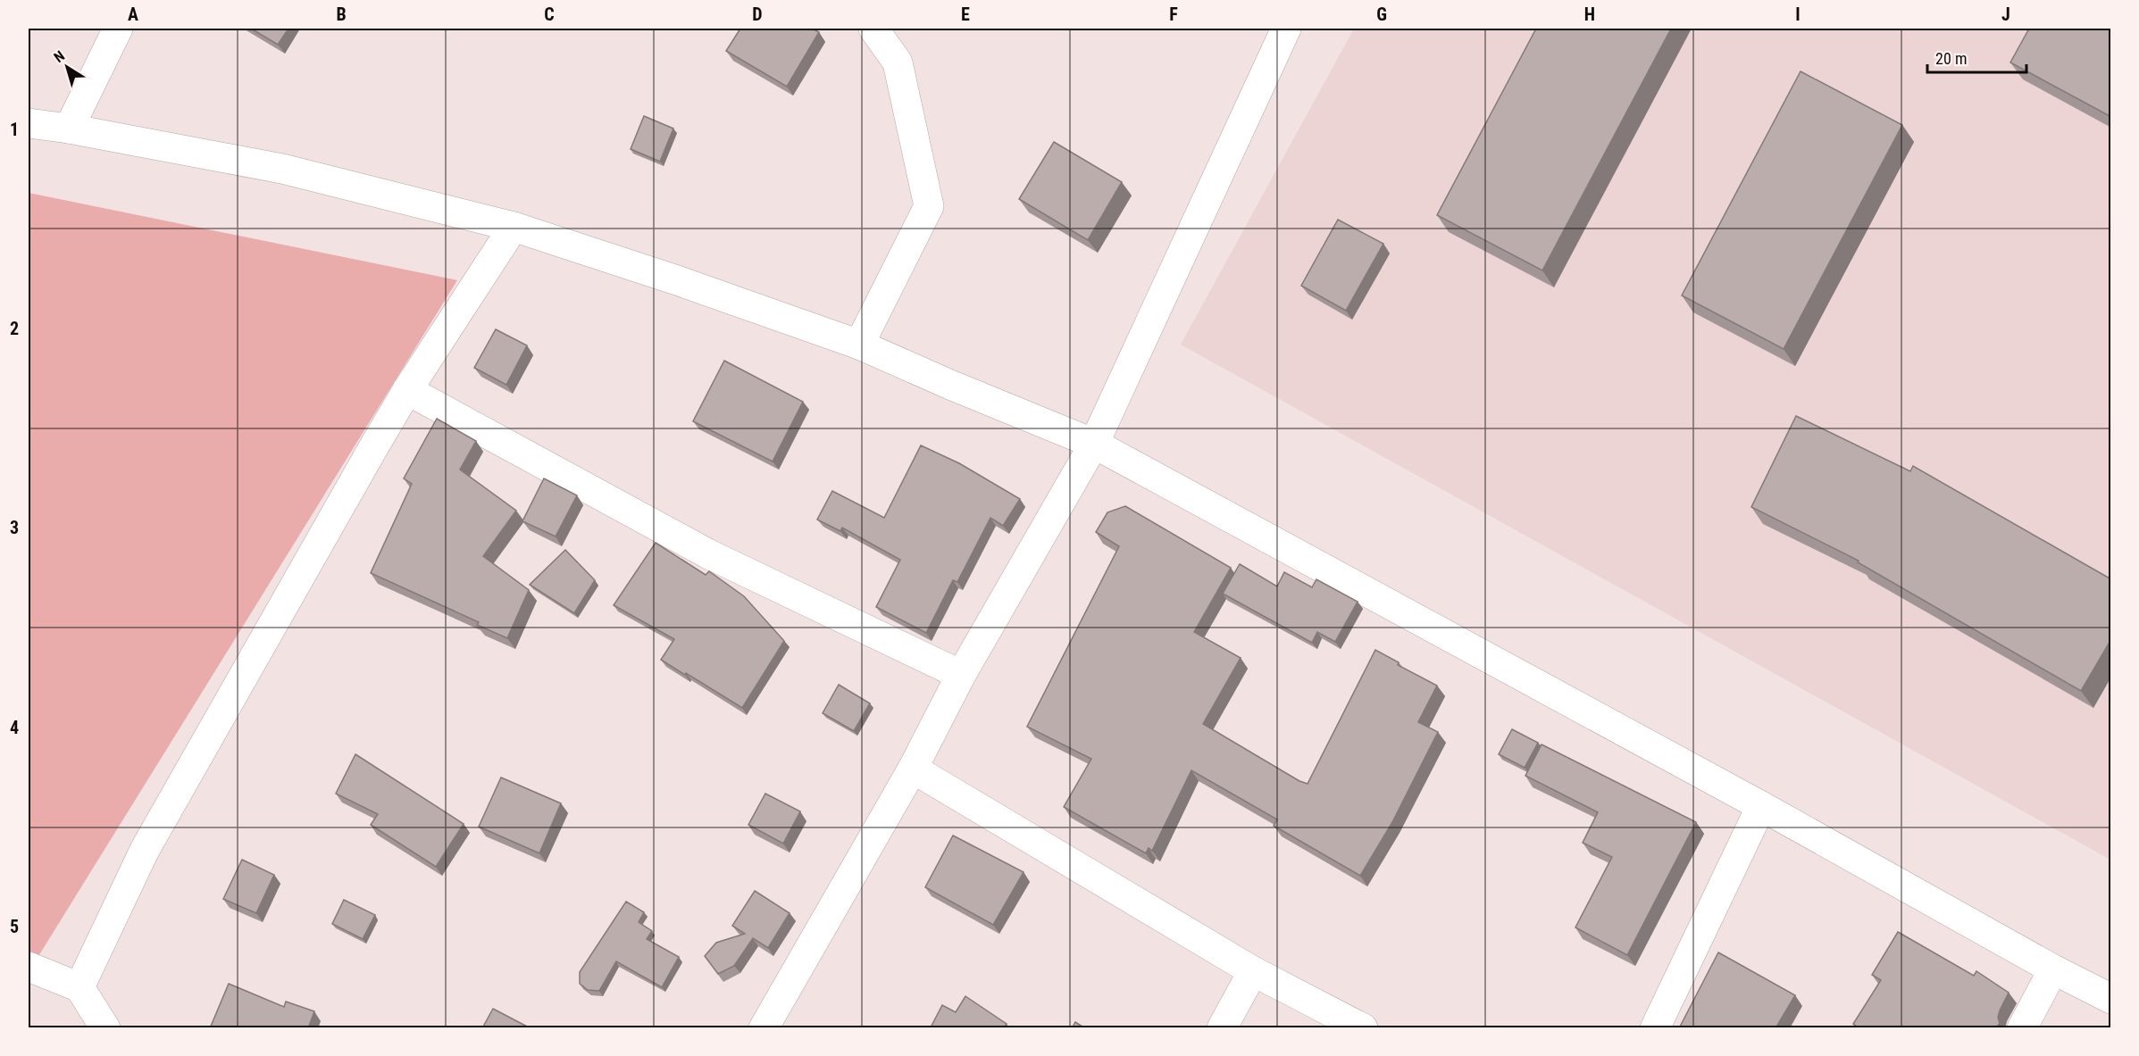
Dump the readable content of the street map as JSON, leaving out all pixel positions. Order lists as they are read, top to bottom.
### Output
{
  "scale_bar": "20 m",
  "north": "top left",
  "grid": {
    "columns": [
      "A",
      "B",
      "C",
      "D",
      "E",
      "F",
      "G",
      "H",
      "I",
      "J"
    ],
    "rows": [
      "1",
      "2",
      "3",
      "4",
      "5"
    ]
  }
}
